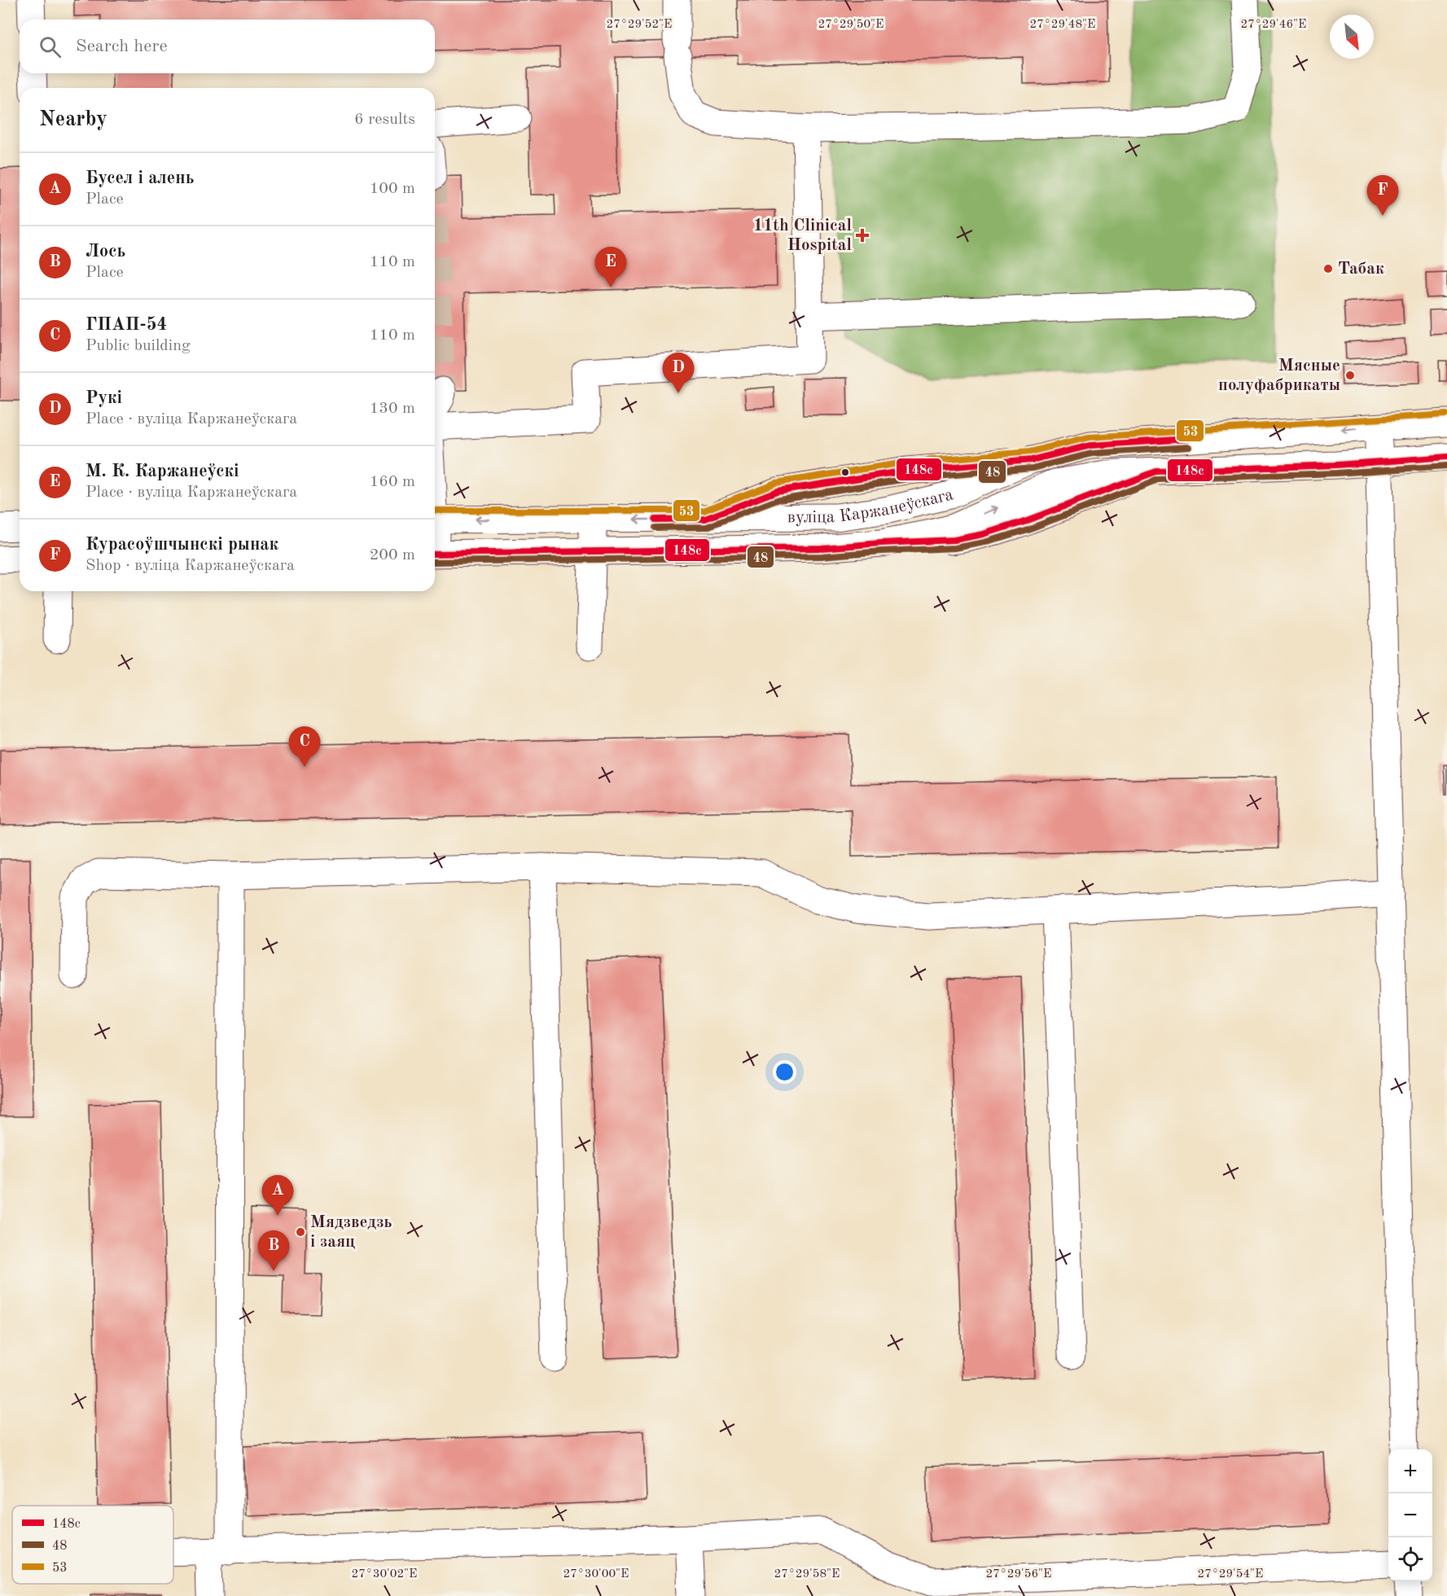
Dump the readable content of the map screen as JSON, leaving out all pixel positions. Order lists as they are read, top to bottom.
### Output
{
  "streets": {
    "street": ["вуліца Каржанеўскага"]
  },
  "places": {
    "health": ["11th Clinical Hospital"],
    "other": ["Табак", "Мясные полуфабрикаты", "Мядзведзь і заяц"]
  },
  "lines": ["transit line 53", "transit line 148с", "transit line 48"],
  "legend": ["148с", "48", "53"],
  "north": "bottom right",
  "page": {
    "search": "Search here",
    "heading": ["Nearby", "6 results"],
    "list": [
      {
        "mark": "A",
        "name": "Бусел і алень",
        "note": "Place",
        "value": "100 m"
      },
      {
        "mark": "B",
        "name": "Лось",
        "note": "Place",
        "value": "110 m"
      },
      {
        "mark": "C",
        "name": "ГПАП-54",
        "note": "Public building",
        "value": "110 m"
      },
      {
        "mark": "D",
        "name": "Рукі",
        "note": "Place · вуліца Каржанеўскага",
        "value": "130 m"
      },
      {
        "mark": "E",
        "name": "М. К. Каржанеўскі",
        "note": "Place · вуліца Каржанеўскага",
        "value": "160 m"
      },
      {
        "mark": "F",
        "name": "Курасоўшчынскі рынак",
        "note": "Shop · вуліца Каржанеўскага",
        "value": "200 m"
      }
    ],
    "pins": [
      "F",
      "E",
      "D",
      "C",
      "A",
      "B"
    ],
    "map_buttons": ["+", "−"]
  },
  "coordinates": [
    "27°29'52\"E",
    "27°29'50\"E",
    "27°29'48\"E",
    "27°29'46\"E",
    "27°30'02\"E",
    "27°30'00\"E",
    "27°29'58\"E",
    "27°29'56\"E",
    "27°29'54\"E"
  ]
}
